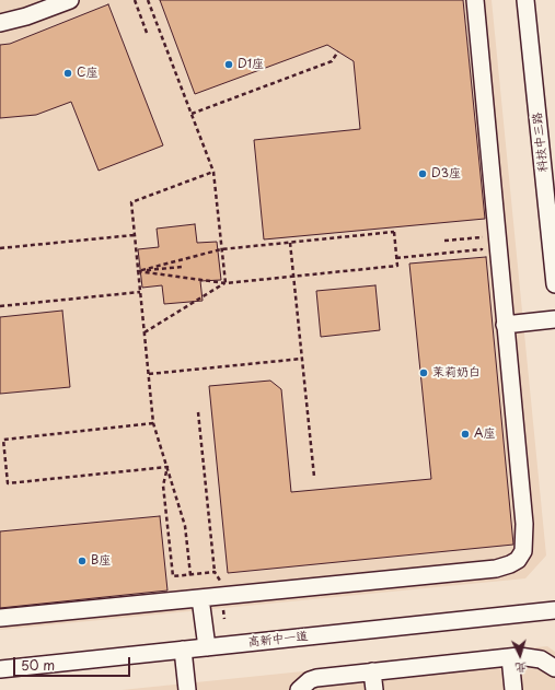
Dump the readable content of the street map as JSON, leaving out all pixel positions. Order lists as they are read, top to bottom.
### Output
{
  "streets": {
    "street": ["科技中三路", "高新中一道"]
  },
  "places": [
    "D1座",
    "C座",
    "D3座",
    "茉莉奶白",
    "A座",
    "B座"
  ],
  "scale_bar": "50 m",
  "north": "bottom"
}
